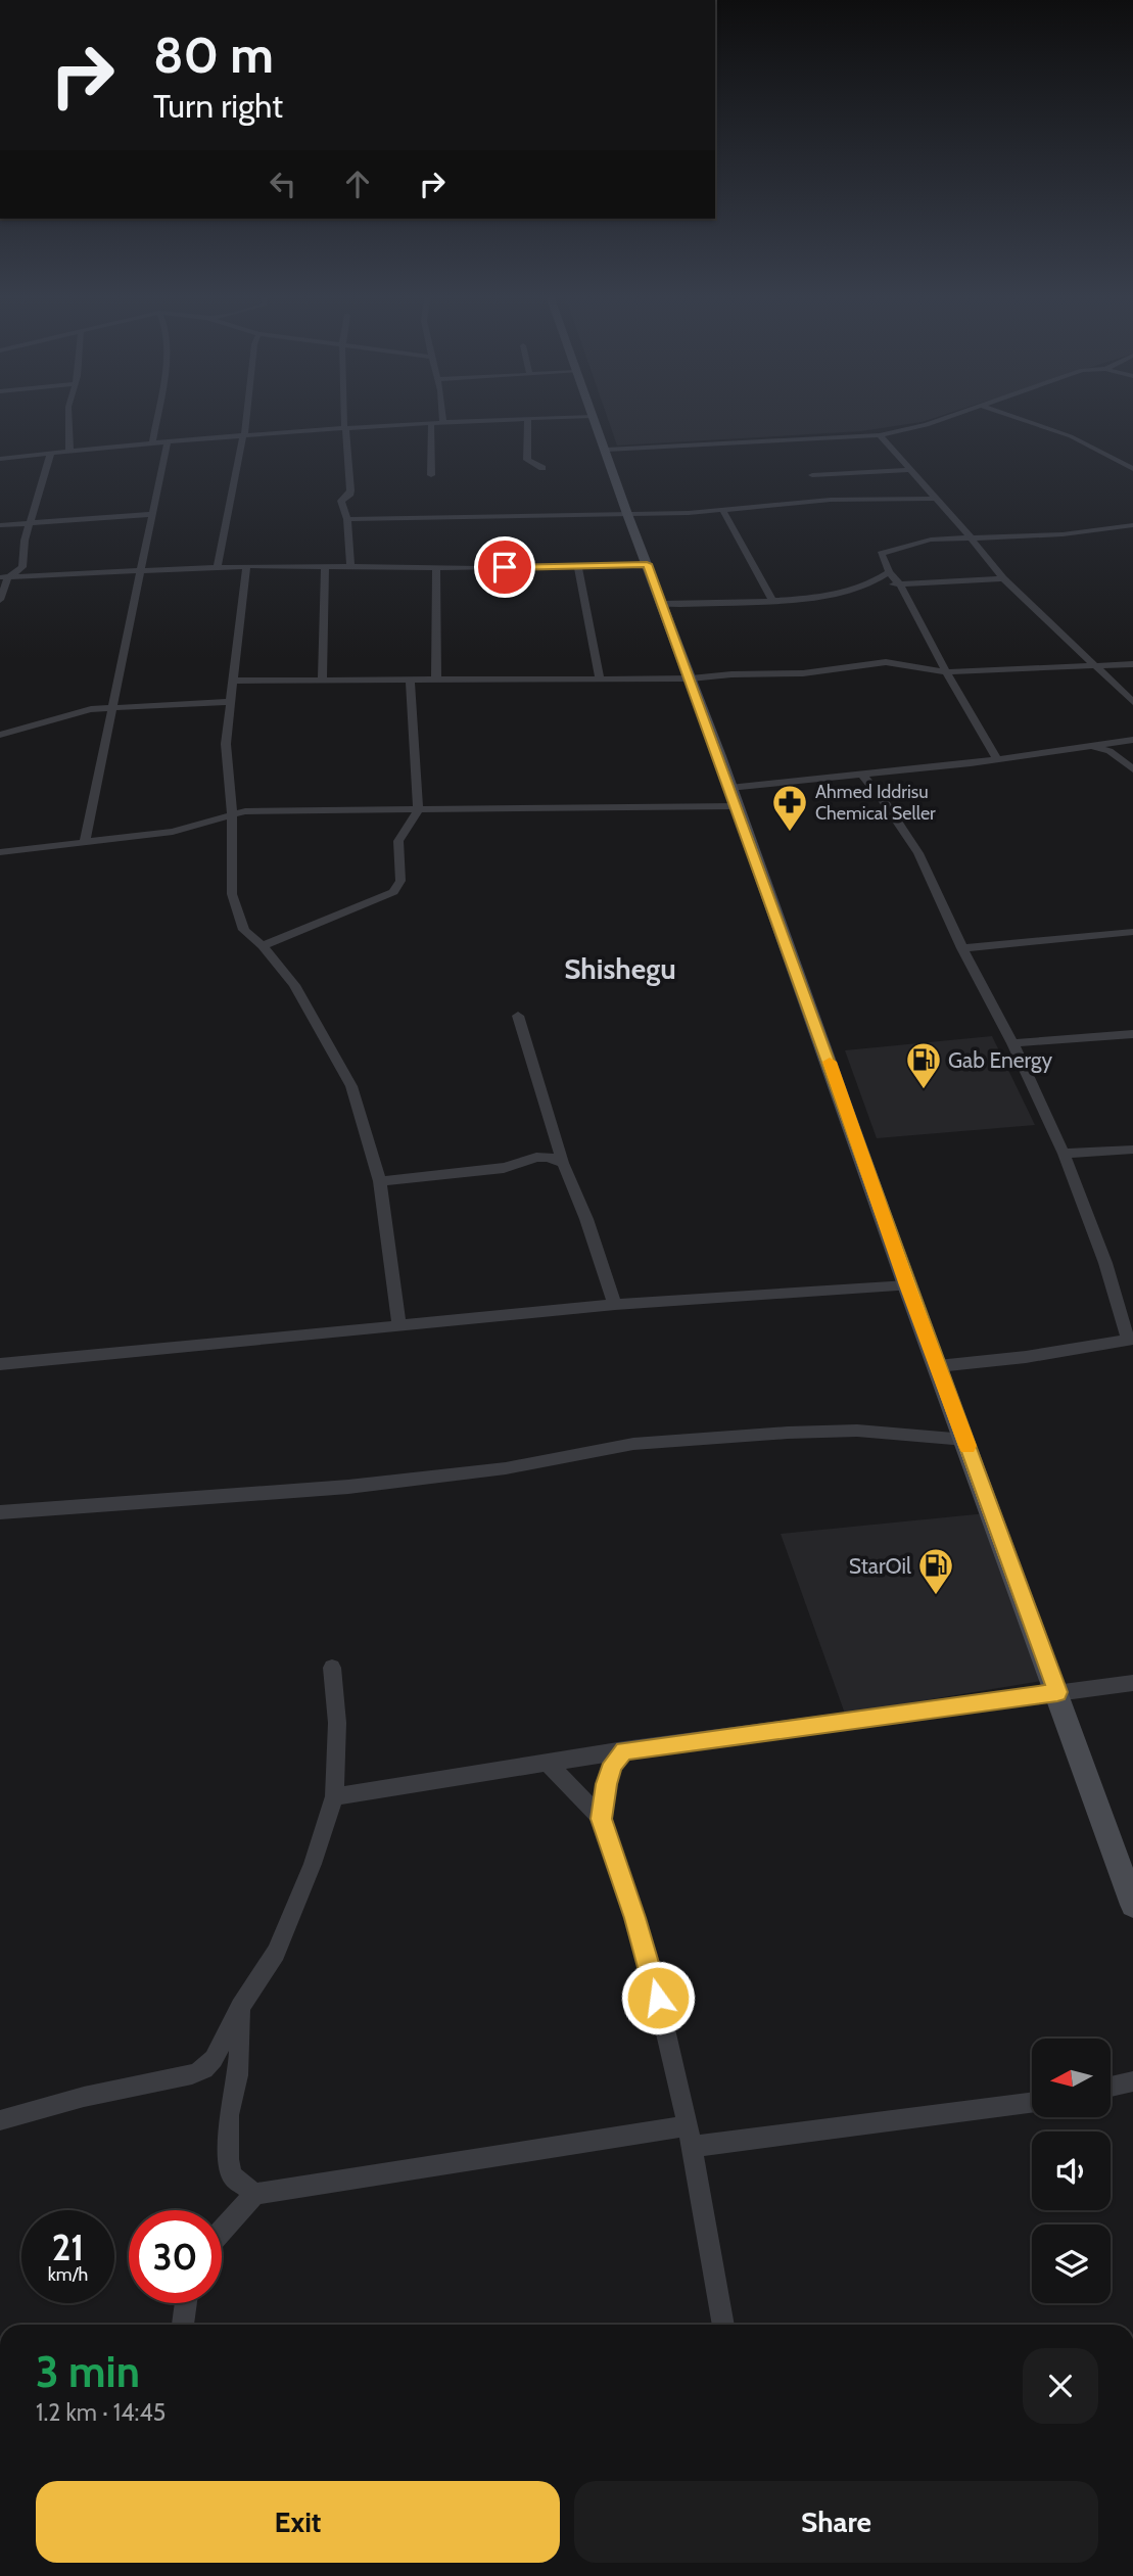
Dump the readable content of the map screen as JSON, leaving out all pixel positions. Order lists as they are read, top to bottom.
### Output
{
  "districts": ["Shishegu"],
  "places": {
    "pharmacy": ["Ahmed Iddrisu Chemical Seller"],
    "fuel station": ["Gab Energy", "StarOil"]
  },
  "north": "left",
  "page": {
    "turn": ["80 m", "Turn right"],
    "speed": "21 km/h",
    "limit": "30",
    "heading": ["3 min", "1.2 km · 14:45"],
    "buttons": ["Exit", "Share"]
  }
}
